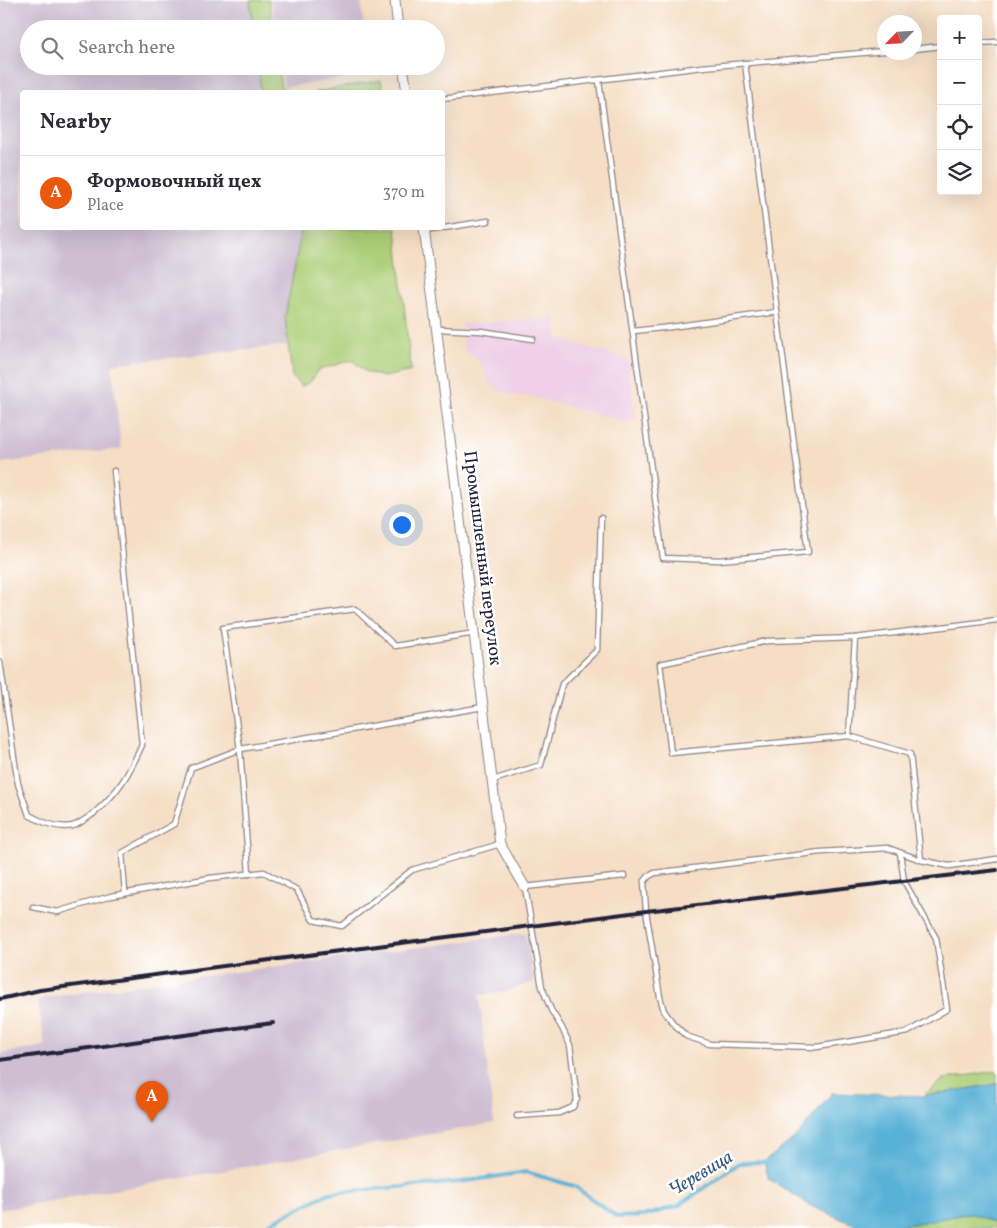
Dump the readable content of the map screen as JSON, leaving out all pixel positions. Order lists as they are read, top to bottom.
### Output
{
  "streets": {
    "street": ["Промышленный переулок"]
  },
  "water": ["Черевица"],
  "north": "bottom left",
  "page": {
    "map_buttons": ["+", "−"],
    "search": "Search here",
    "heading": "Nearby",
    "list": [
      {
        "mark": "A",
        "name": "Формовочный цех",
        "note": "Place",
        "value": "370 m"
      }
    ],
    "pins": "A"
  }
}
